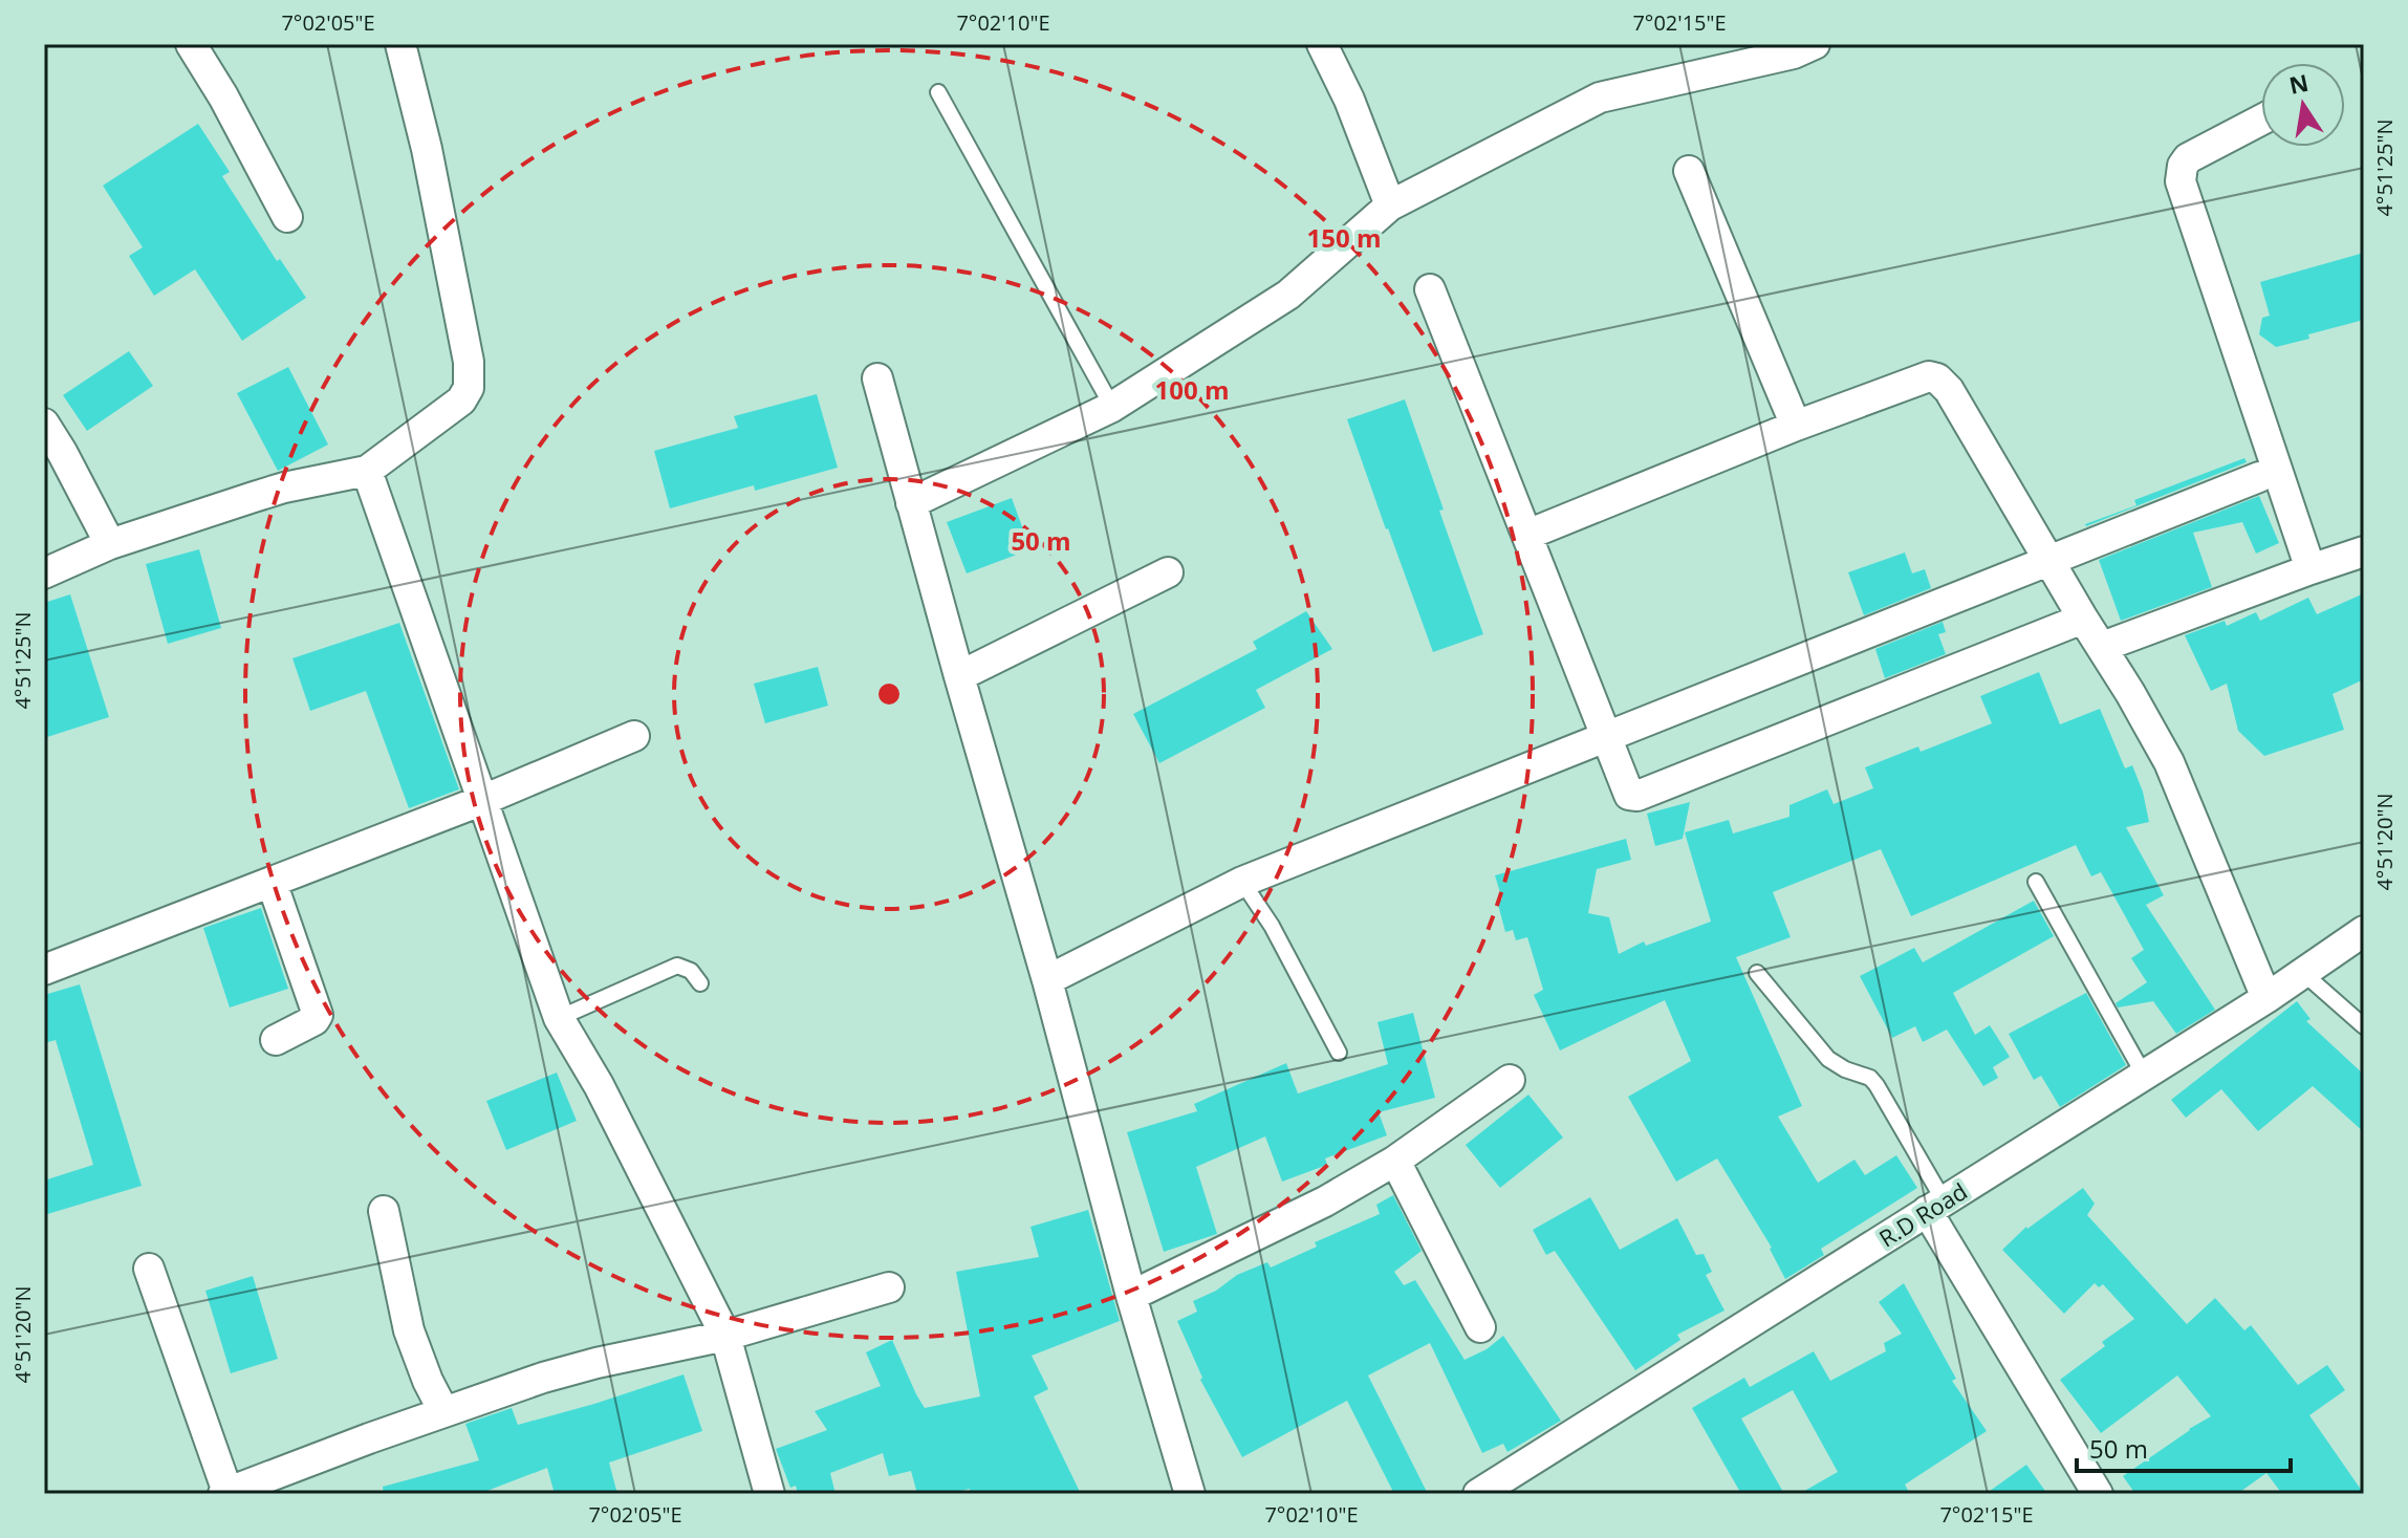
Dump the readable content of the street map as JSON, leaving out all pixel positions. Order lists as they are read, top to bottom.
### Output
{
  "streets": {
    "street": ["R.D Road"]
  },
  "scale_bar": "50 m",
  "north": "top",
  "coordinates": [
    "7°02'05\"E",
    "7°02'10\"E",
    "7°02'15\"E",
    "4°51'25\"N",
    "4°51'20\"N"
  ],
  "rings": ["150 m", "100 m", "50 m"]
}
